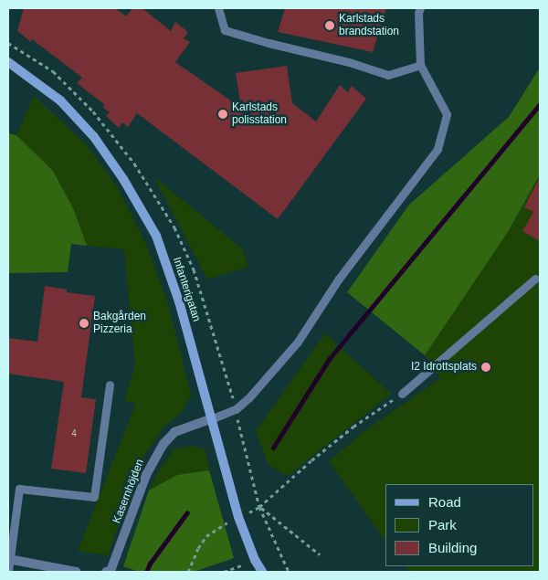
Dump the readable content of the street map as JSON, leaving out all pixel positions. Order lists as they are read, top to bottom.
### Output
{
  "streets": {
    "street": ["Infanterigatan", "Kasernhöjden"]
  },
  "crossings": [
    ["Infanterigatan", "Kasernhöjden"]
  ],
  "places": [
    "Karlstads brandstation",
    "Karlstads polisstation",
    "Bakgården Pizzeria",
    "I2 Idrottsplats"
  ],
  "house_numbers": ["4"],
  "legend": ["Road", "Park", "Building"]
}
